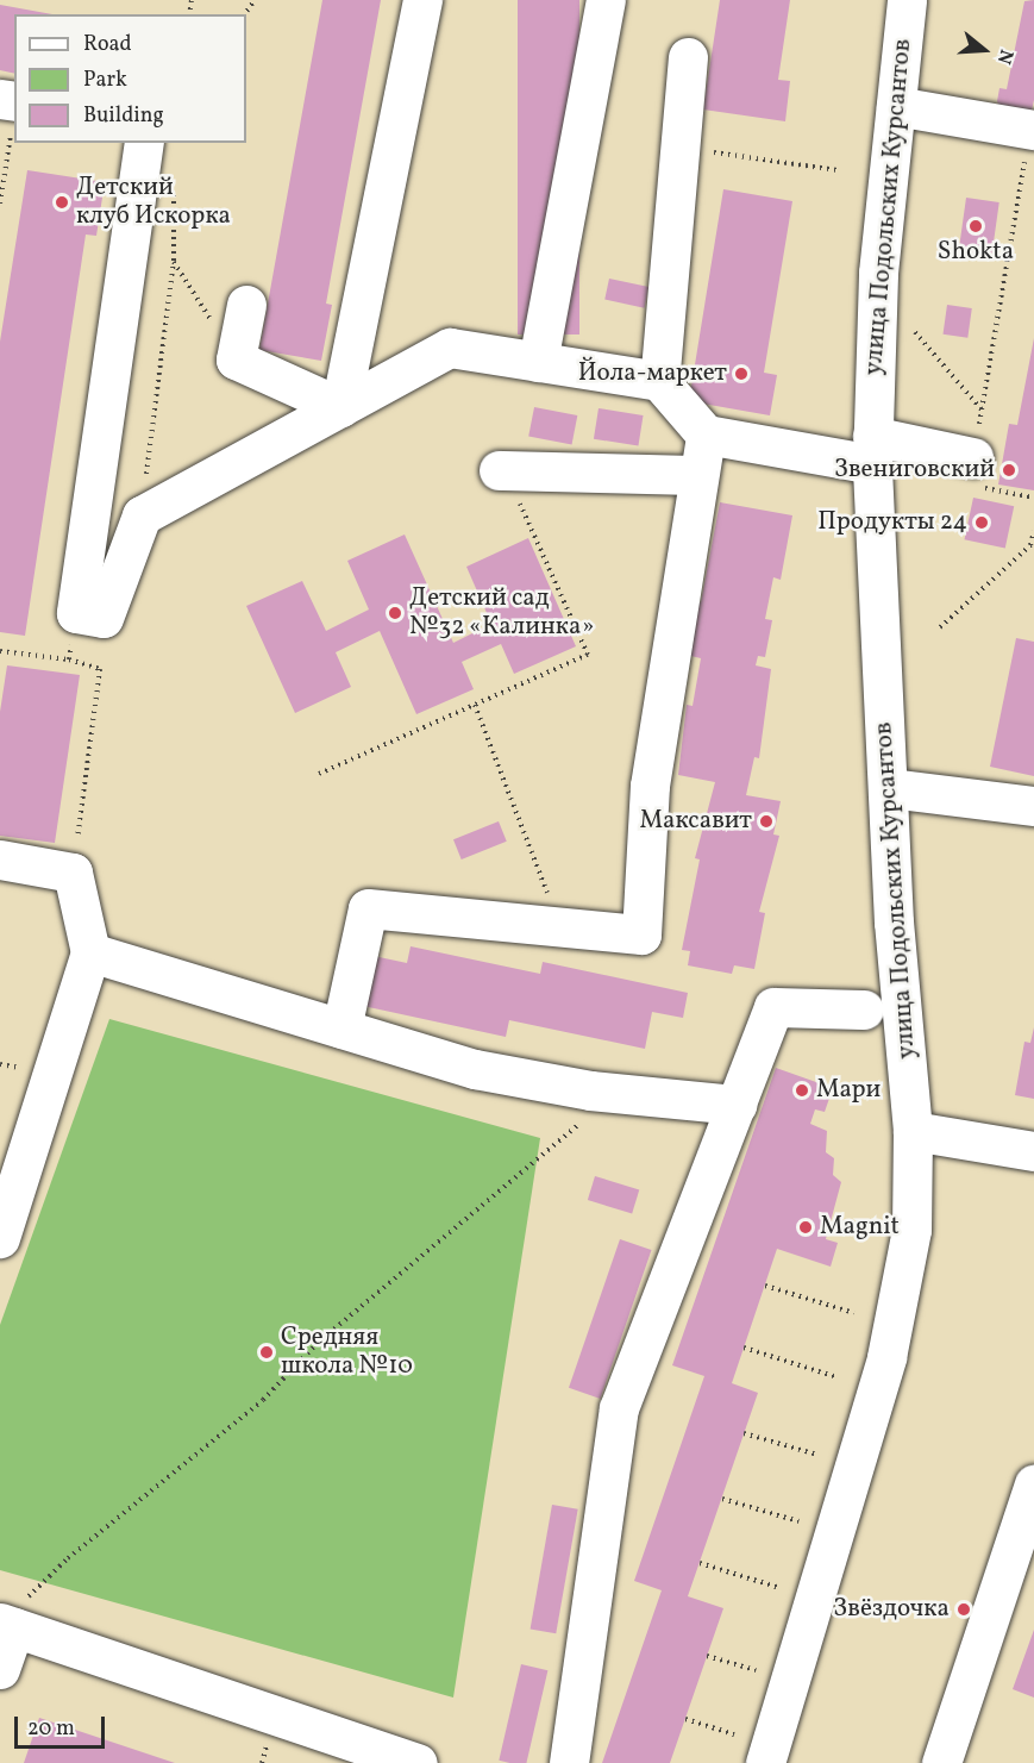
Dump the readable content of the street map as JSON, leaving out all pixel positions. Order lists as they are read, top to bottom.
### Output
{
  "streets": {
    "street": ["улица Подольских Курсантов"]
  },
  "places": [
    "Детский клуб Искорка",
    "Shokta",
    "Йола-маркет",
    "Звениговский",
    "Продукты 24",
    "Детский сад №32 «Калинка»",
    "Максавит",
    "Мари",
    "Magnit",
    "Средняя школа №10",
    "Звёздочка"
  ],
  "legend": ["Road", "Park", "Building"],
  "scale_bar": "20 m",
  "north": "right"
}
